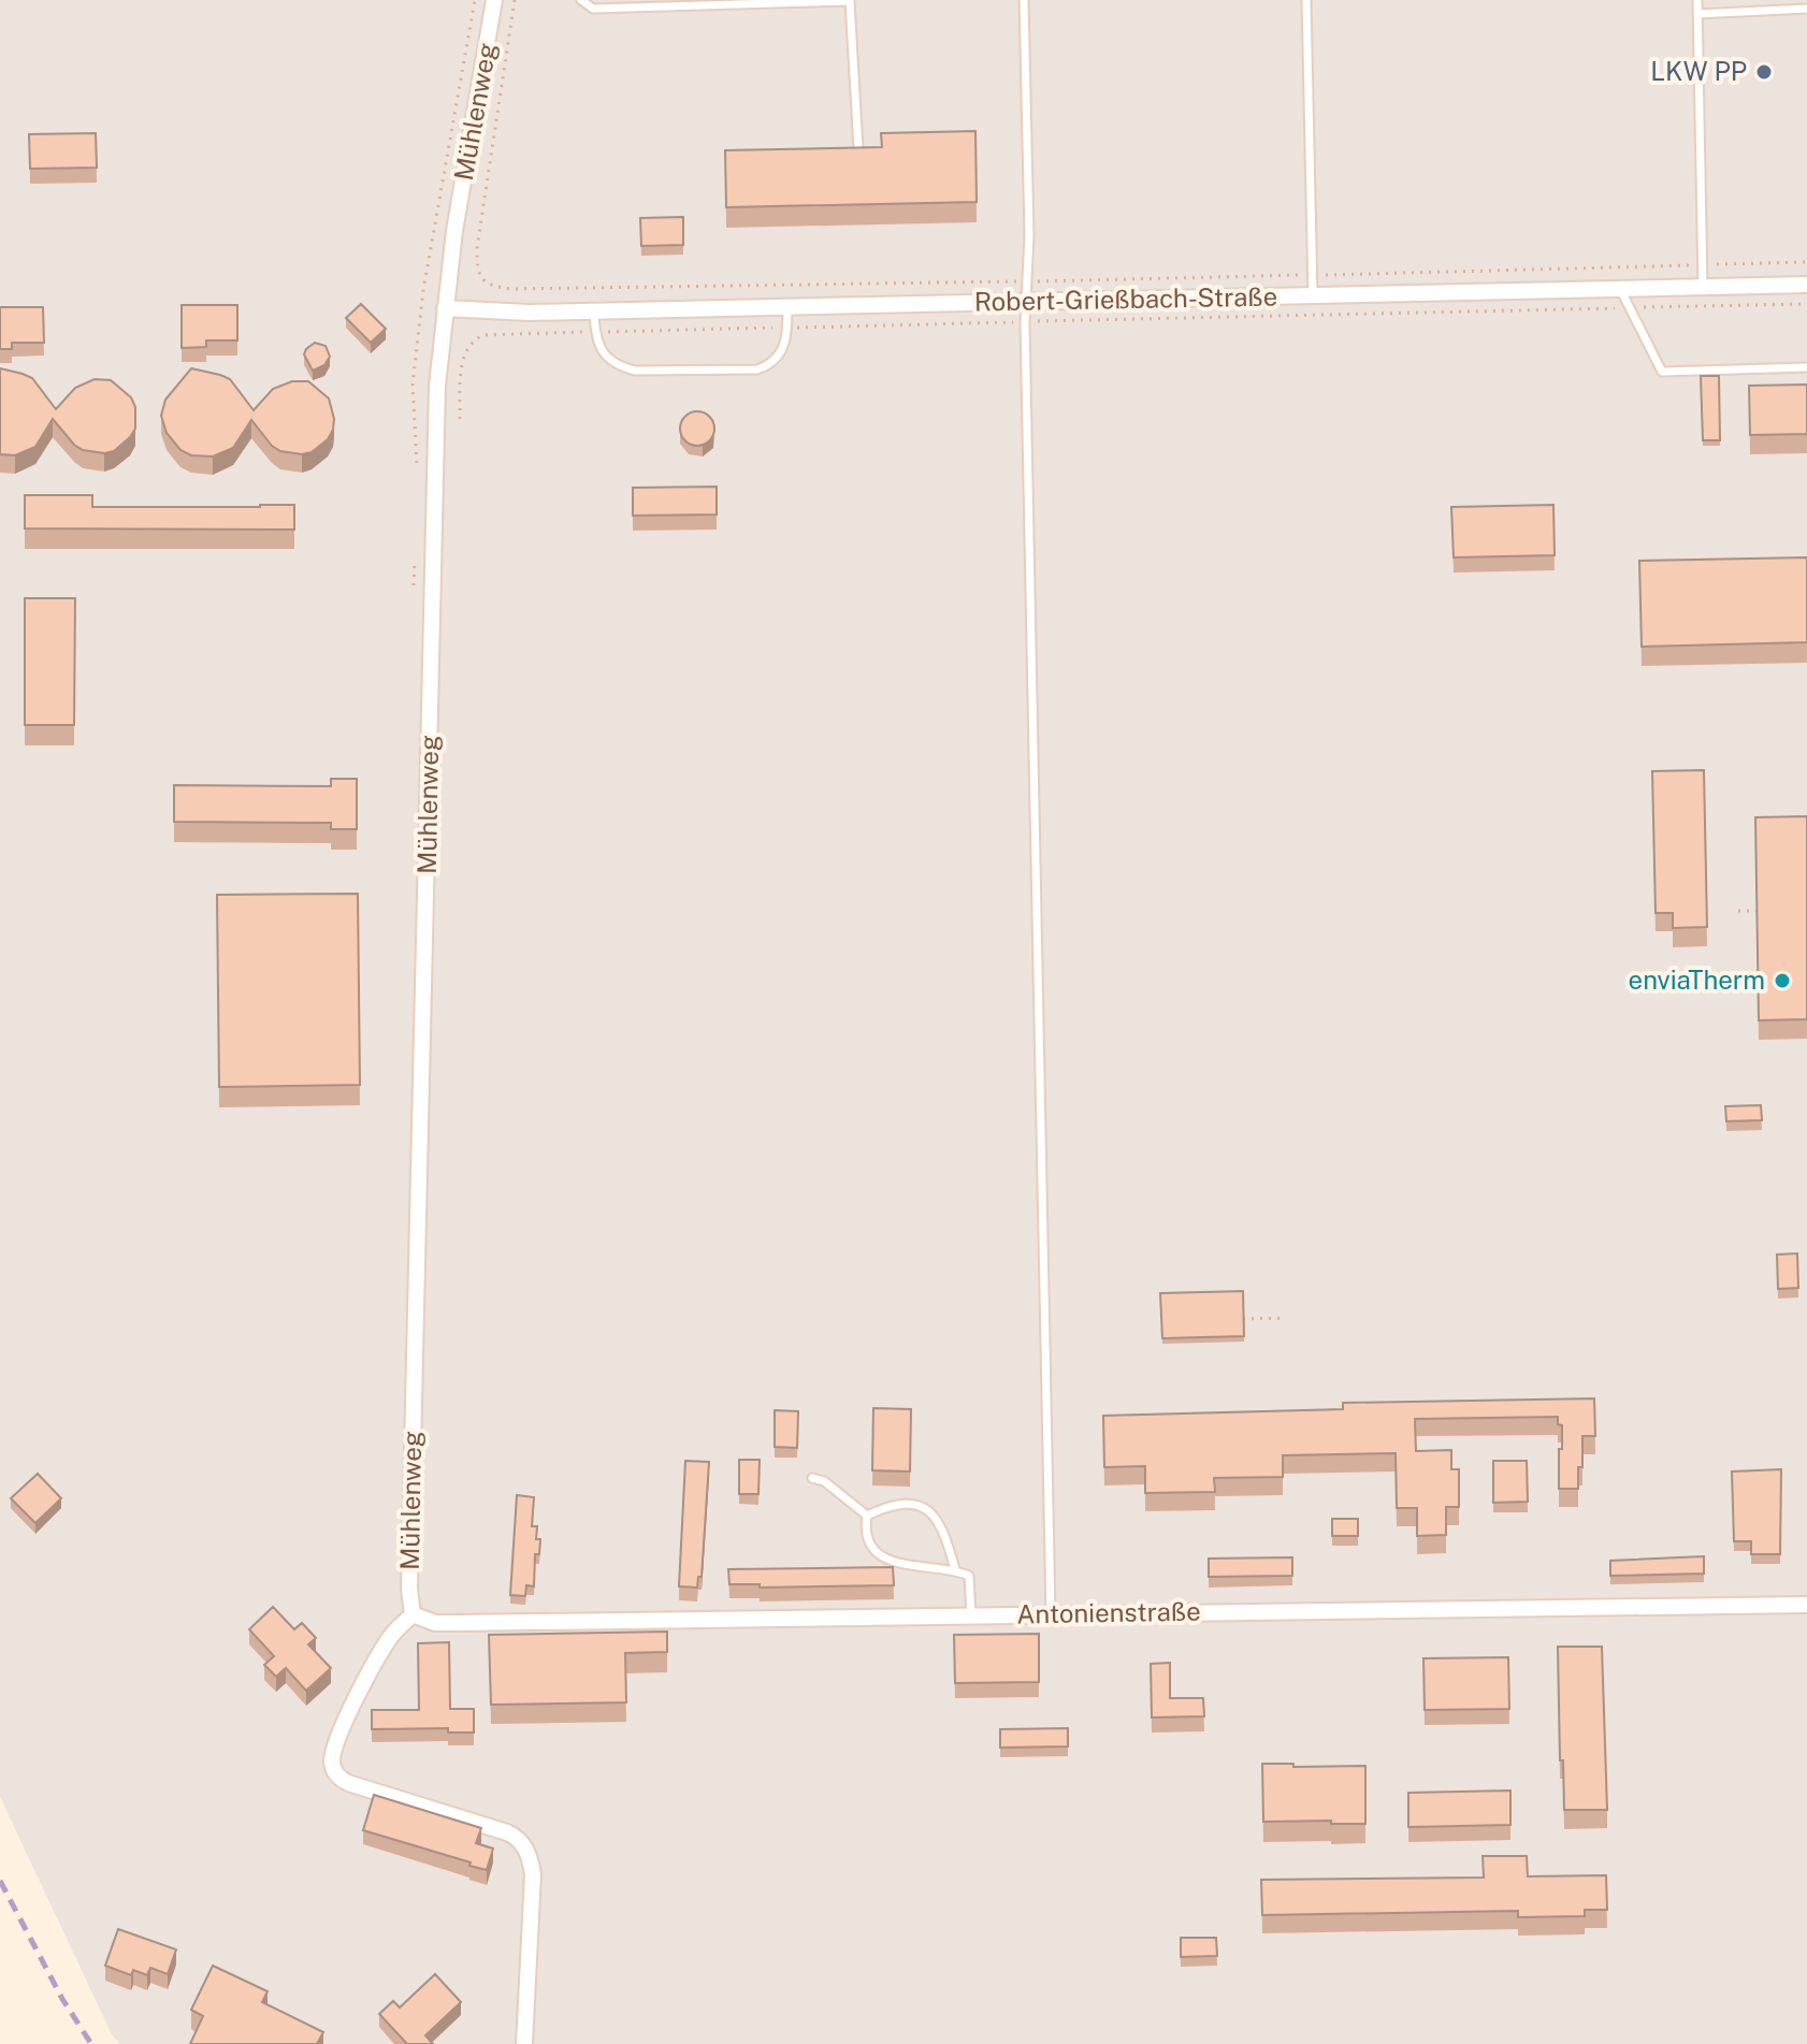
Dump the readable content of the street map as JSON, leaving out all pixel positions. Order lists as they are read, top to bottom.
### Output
{
  "streets": {
    "street": ["Mühlenweg", "Robert-Grießbach-Straße", "Antonienstraße"]
  },
  "crossings": [
    ["Mühlenweg", "Robert-Grießbach-Straße"],
    ["Mühlenweg", "Antonienstraße"]
  ],
  "places": ["LKW PP", "enviaTherm"]
}
